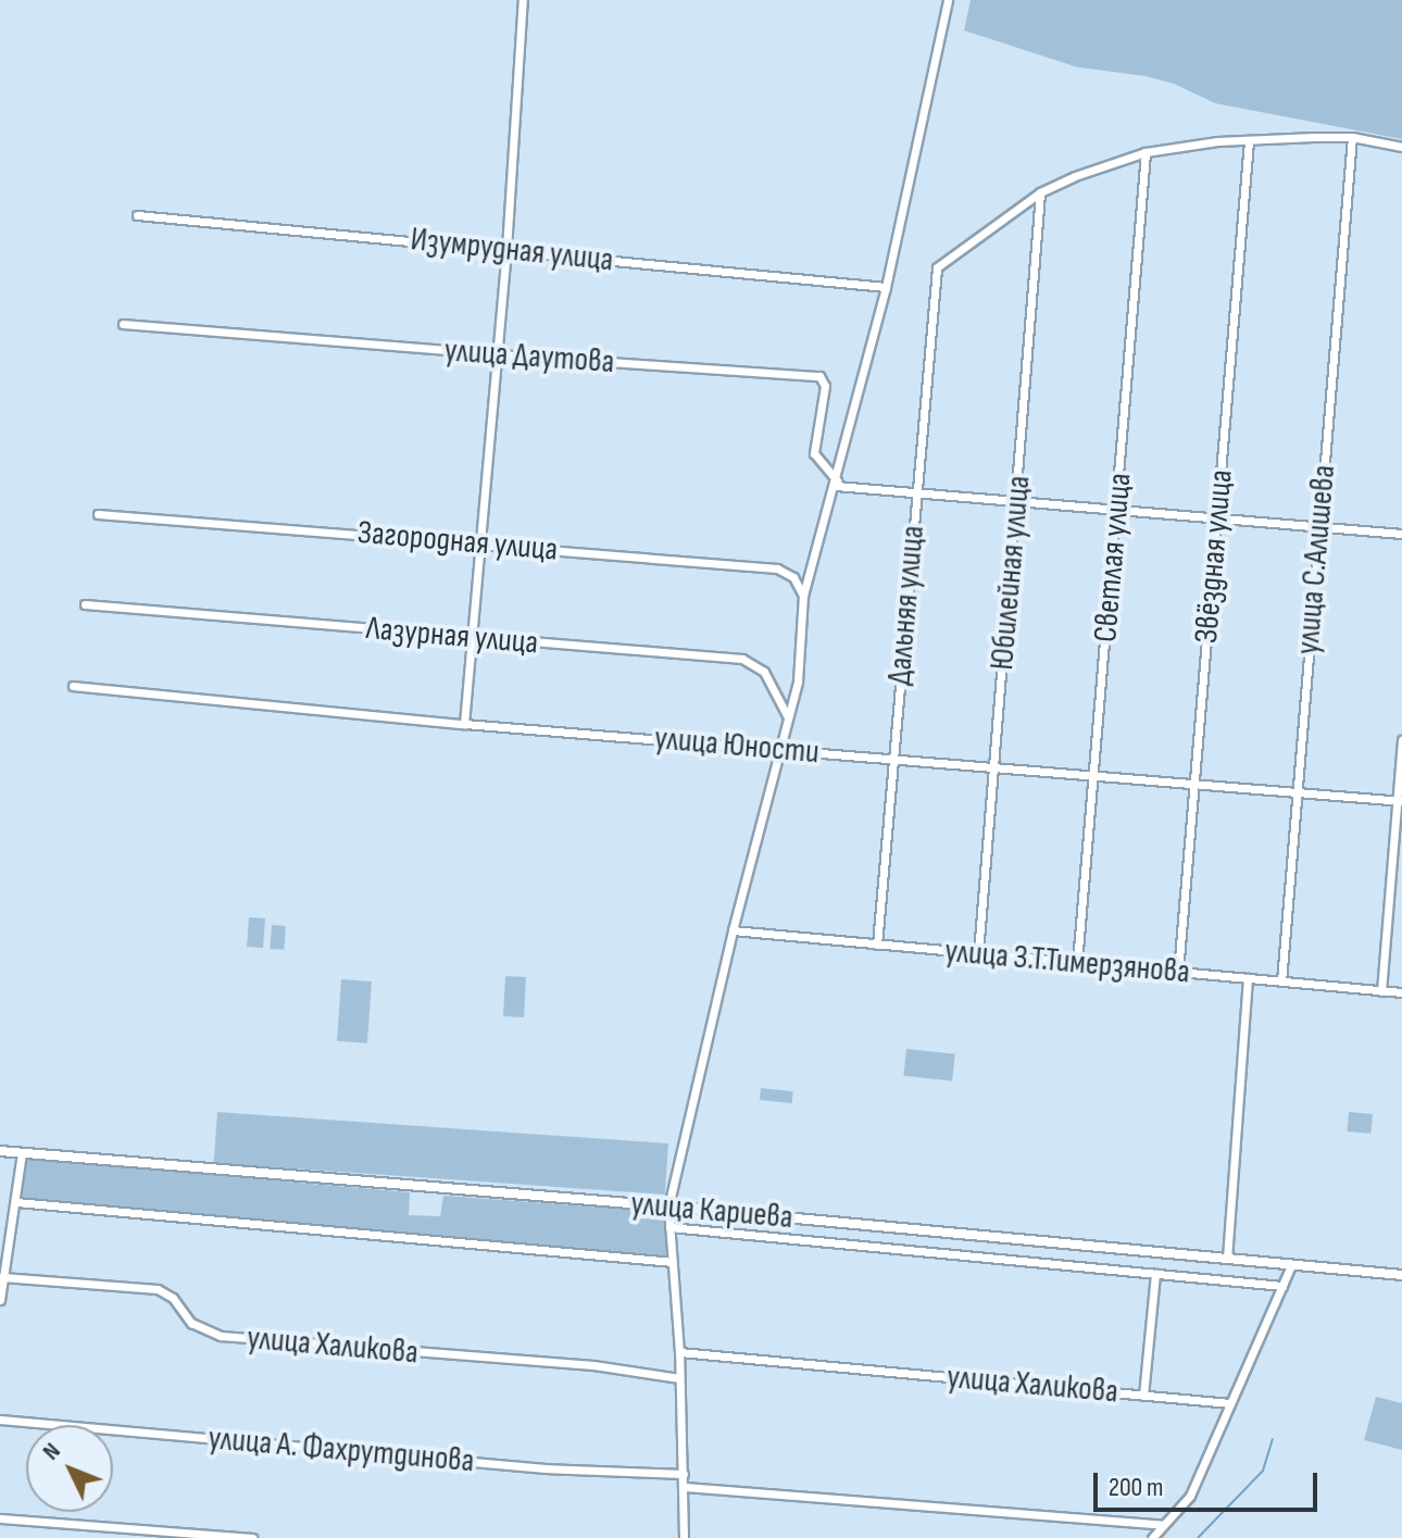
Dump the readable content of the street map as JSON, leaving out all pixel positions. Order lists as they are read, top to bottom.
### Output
{
  "streets": {
    "main road": ["улица Кариева"],
    "street": [
      "Изумрудная улица",
      "улица Даутова",
      "Загородная улица",
      "Звёздная улица",
      "Светлая улица",
      "улица С.Алишева",
      "Юбилейная улица",
      "Дальняя улица",
      "Лазурная улица",
      "улица Юности",
      "улица З.Т.Тимерзянова",
      "улица Халикова",
      "улица А. Фахрутдинова"
    ]
  },
  "crossings": [
    ["Звёздная улица", "улица Юности"],
    ["Звёздная улица", "улица З.Т.Тимерзянова"],
    ["Светлая улица", "улица Юности"],
    ["Светлая улица", "улица З.Т.Тимерзянова"],
    ["улица С.Алишева", "улица Юности"],
    ["улица С.Алишева", "улица З.Т.Тимерзянова"],
    ["Юбилейная улица", "Дальняя улица"],
    ["Юбилейная улица", "улица Юности"],
    ["Юбилейная улица", "улица З.Т.Тимерзянова"],
    ["Дальняя улица", "улица Юности"],
    ["Дальняя улица", "улица З.Т.Тимерзянова"]
  ],
  "scale_bar": "200 m",
  "north": "top left"
}
